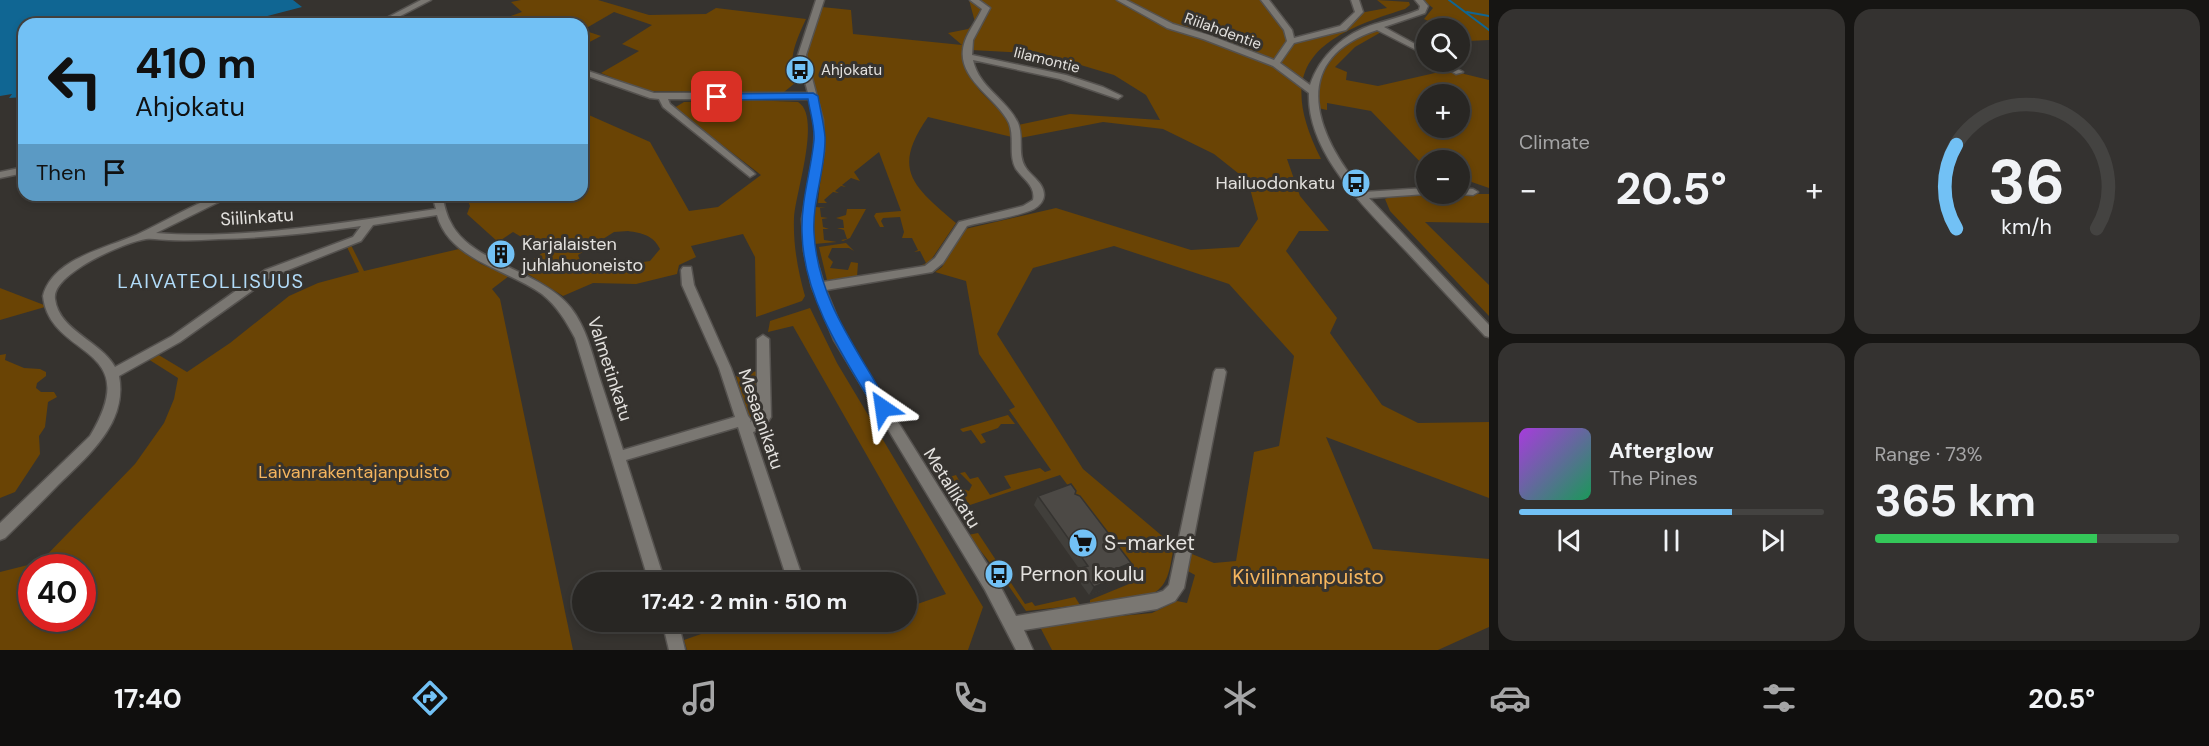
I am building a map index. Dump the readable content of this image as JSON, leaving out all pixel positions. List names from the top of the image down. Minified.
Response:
{"streets":{"street":["Riilahdentie","Iilamontie","Siilinkatu","Valmetinkatu","Mesaanikatu","Metallikatu"]},"crossings":[["Siilinkatu","Valmetinkatu"]],"districts":["LAIVATEOLLISUUS"],"parks":["Laivanrakentajanpuisto","Kivilinnanpuisto"],"places":{"bus stop":["Ahjokatu","Hailuodonkatu","Pernon koulu"],"building":["Karjalaisten juhlahuoneisto"],"supermarket":["S-market"]},"page":{"tile":["Climate",["Range · 73%","365 km"]],"map_buttons":["+","−"],"turn":["410 m","Ahjokatu"],"then":"Then","heat":["−","20.5°","+"],"song":["Afterglow","The Pines"],"limit":"40","trip":"17:42 · 2 min · 510 m","tabs":["17:40","20.5°"],"gauge":["36","km/h"]}}
